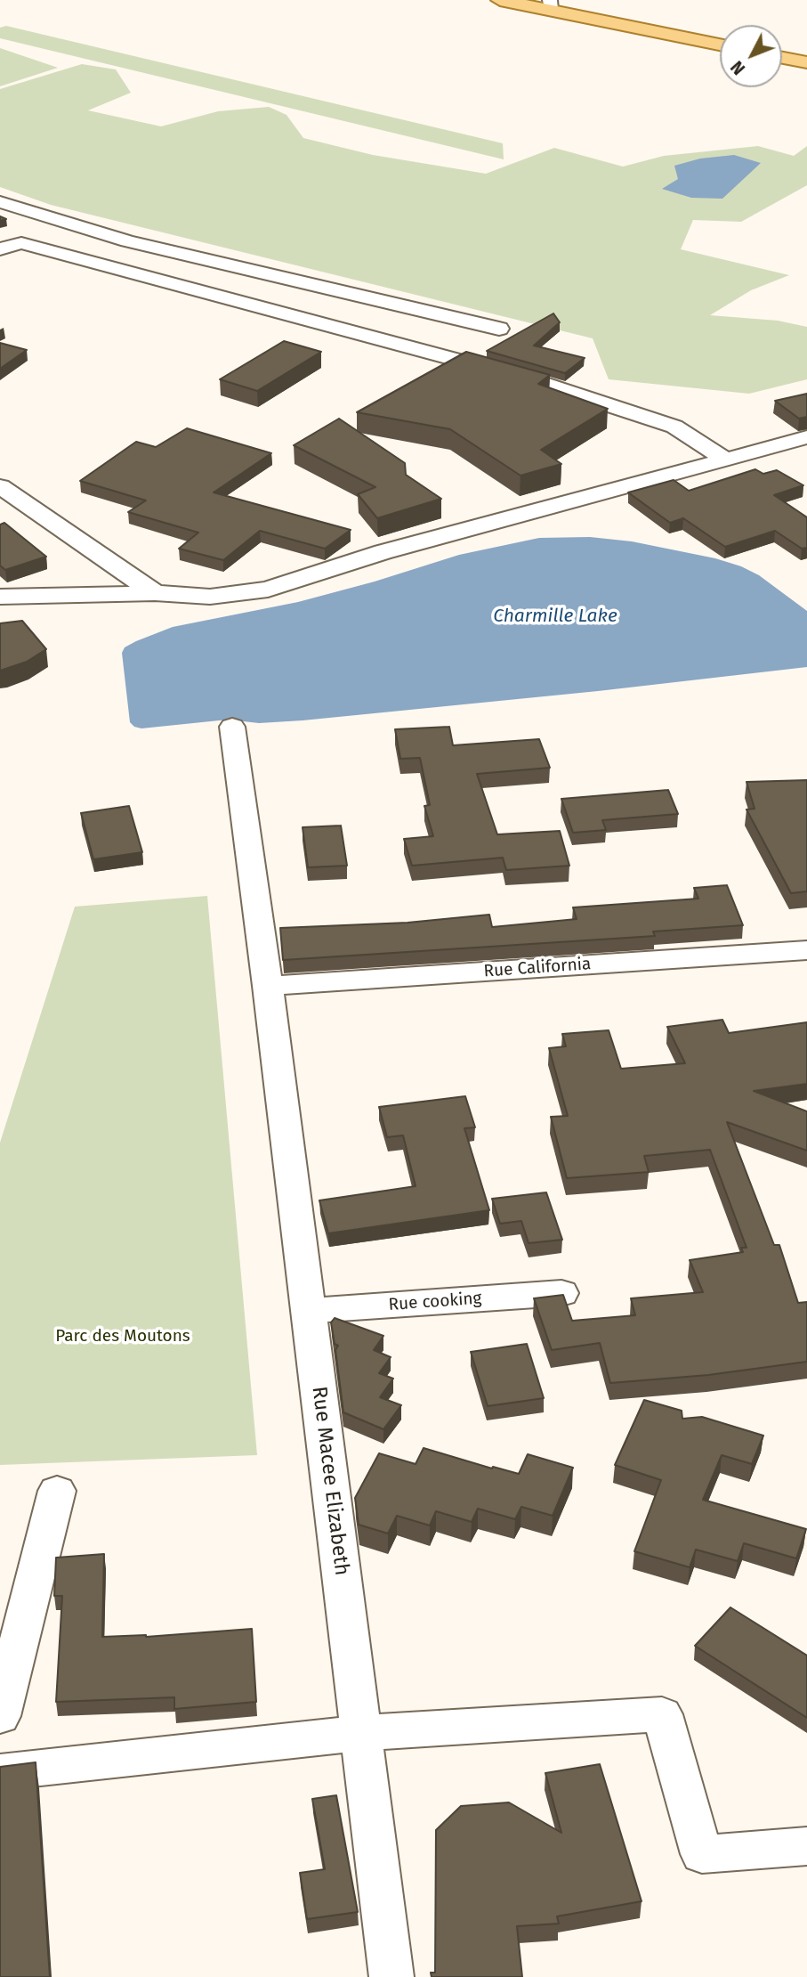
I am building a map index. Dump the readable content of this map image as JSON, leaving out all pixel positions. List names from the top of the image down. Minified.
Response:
{"streets":{"street":["Rue California","Rue cooking","Rue Macee Elizabeth"]},"crossings":[["Rue California","Rue Macee Elizabeth"],["Rue cooking","Rue Macee Elizabeth"]],"water":["Charmille Lake"],"parks":["Parc des Moutons"],"north":"bottom left"}
